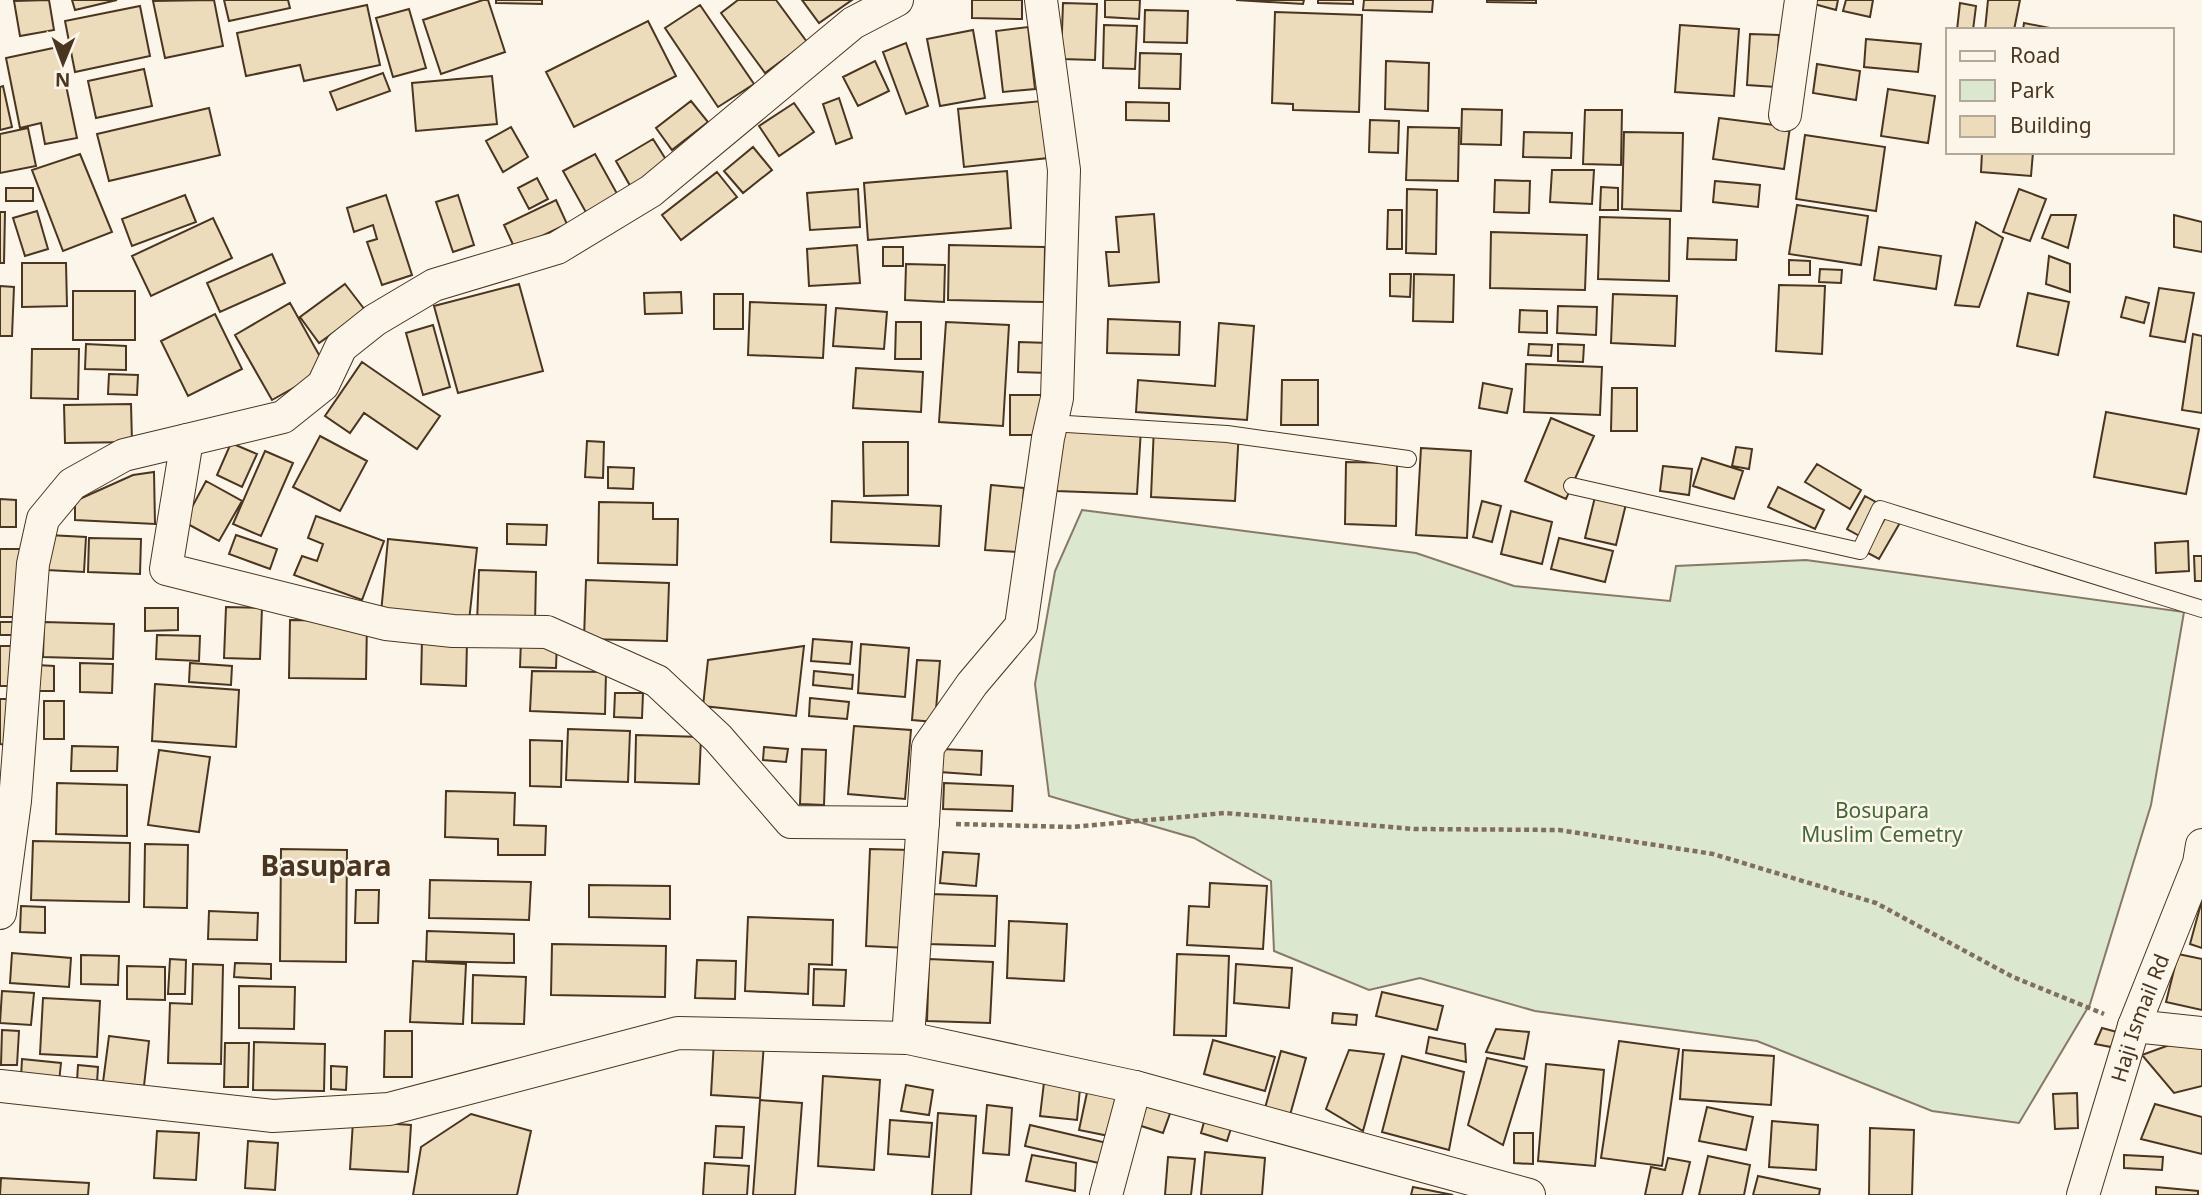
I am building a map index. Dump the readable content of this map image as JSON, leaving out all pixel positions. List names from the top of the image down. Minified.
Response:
{"streets":{"street":["Haji Ismail Rd"]},"districts":["Basupara"],"parks":["Bosupara Muslim Cemetry"],"legend":["Road","Park","Building"],"north":"bottom"}
